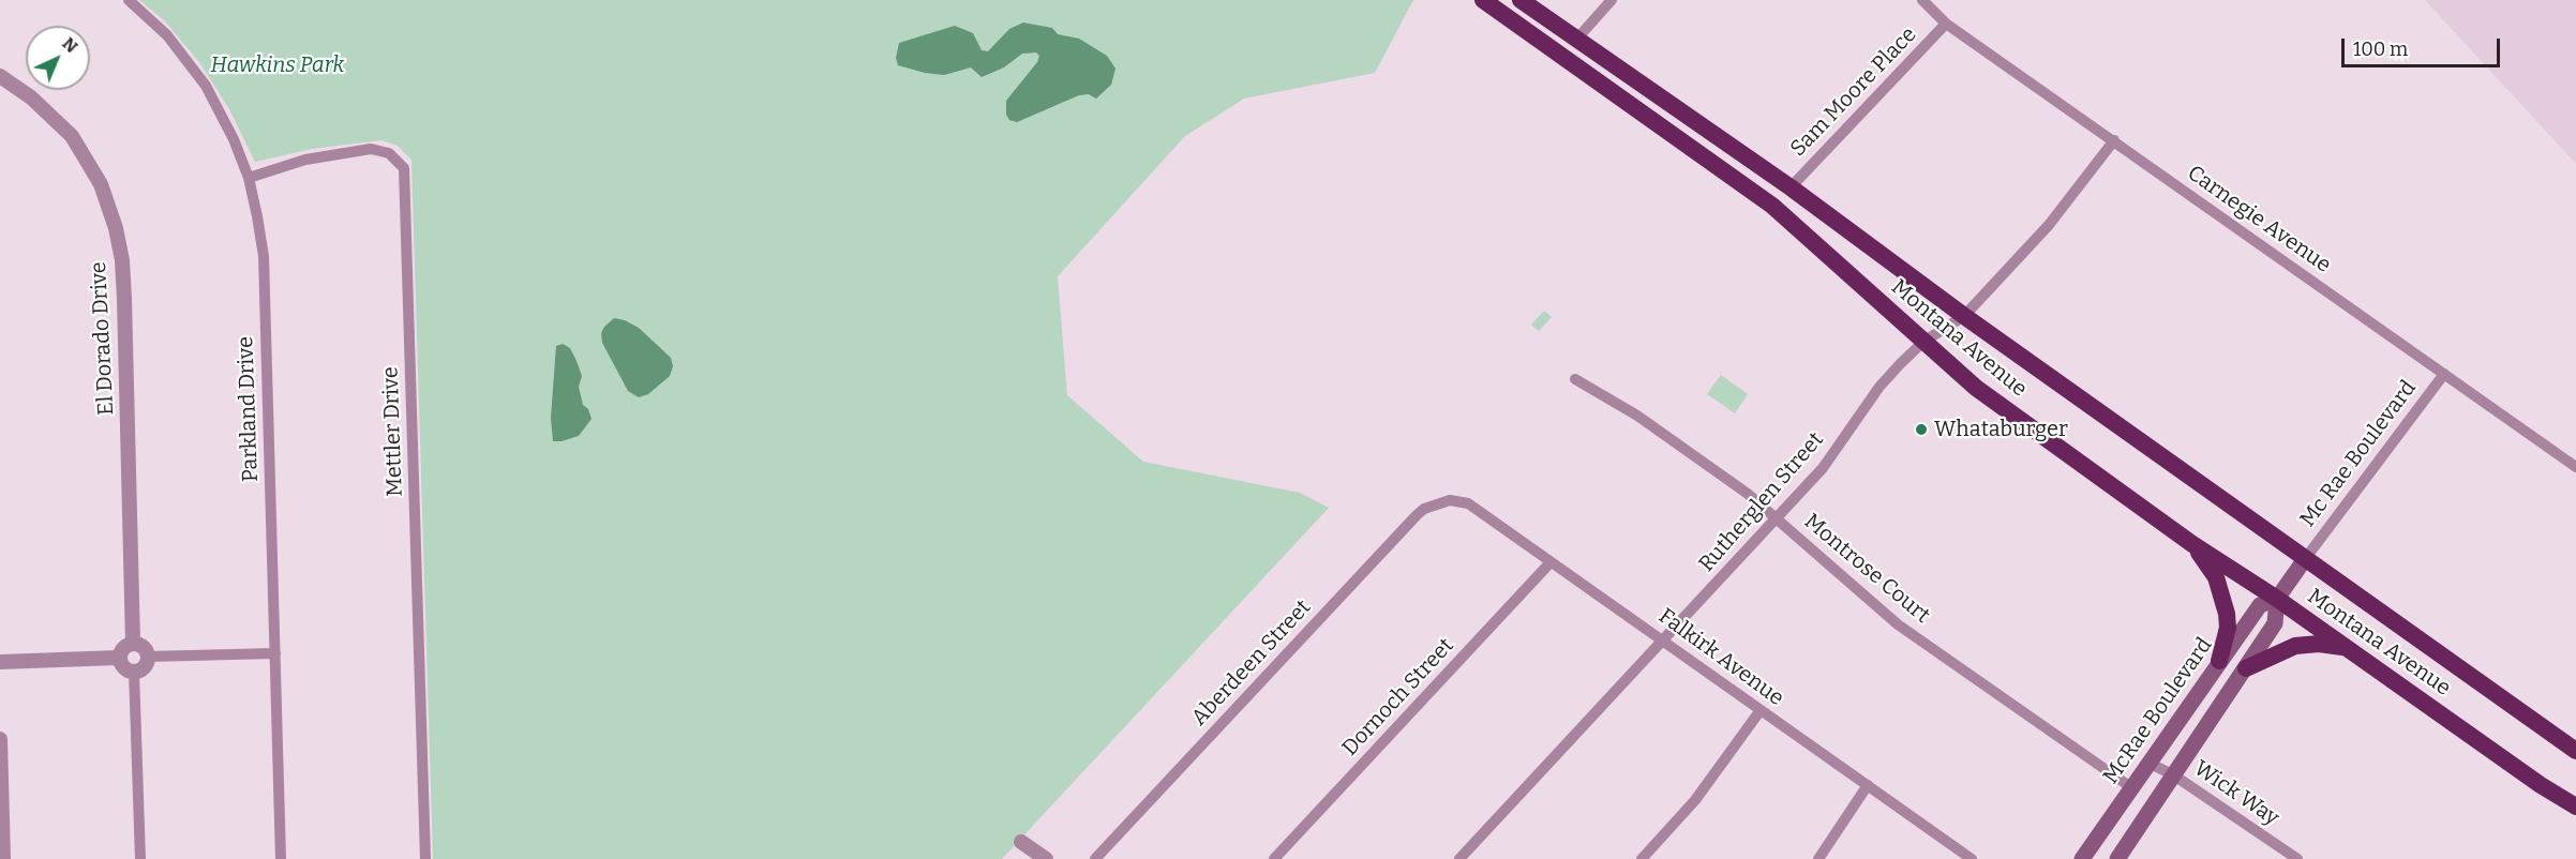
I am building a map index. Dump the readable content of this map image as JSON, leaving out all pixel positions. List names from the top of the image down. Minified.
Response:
{"streets":{"highway":["Montana Avenue"],"main road":["McRae Boulevard"],"street":["Sam Moore Place","Carnegie Avenue","El Dorado Drive","Parkland Drive","Mettler Drive","Mc Rae Boulevard","Rutherglen Street","Montrose Court","Falkirk Avenue","Aberdeen Street","Dornoch Street","Wick Way"]},"crossings":[["Sam Moore Place","Carnegie Avenue"],["Sam Moore Place","Montana Avenue"],["Carnegie Avenue","Mc Rae Boulevard"],["Carnegie Avenue","Rutherglen Street"],["Montana Avenue","Mc Rae Boulevard"],["Montana Avenue","Rutherglen Street"],["Montana Avenue","McRae Boulevard"],["Parkland Drive","Mettler Drive"],["Mc Rae Boulevard","McRae Boulevard"],["Rutherglen Street","Montrose Court"],["Rutherglen Street","Falkirk Avenue"],["Montrose Court","McRae Boulevard"],["Falkirk Avenue","Aberdeen Street"],["Falkirk Avenue","Dornoch Street"],["McRae Boulevard","Wick Way"]],"parks":["Hawkins Park"],"places":["Whataburger"],"scale_bar":"100 m","north":"top right"}
